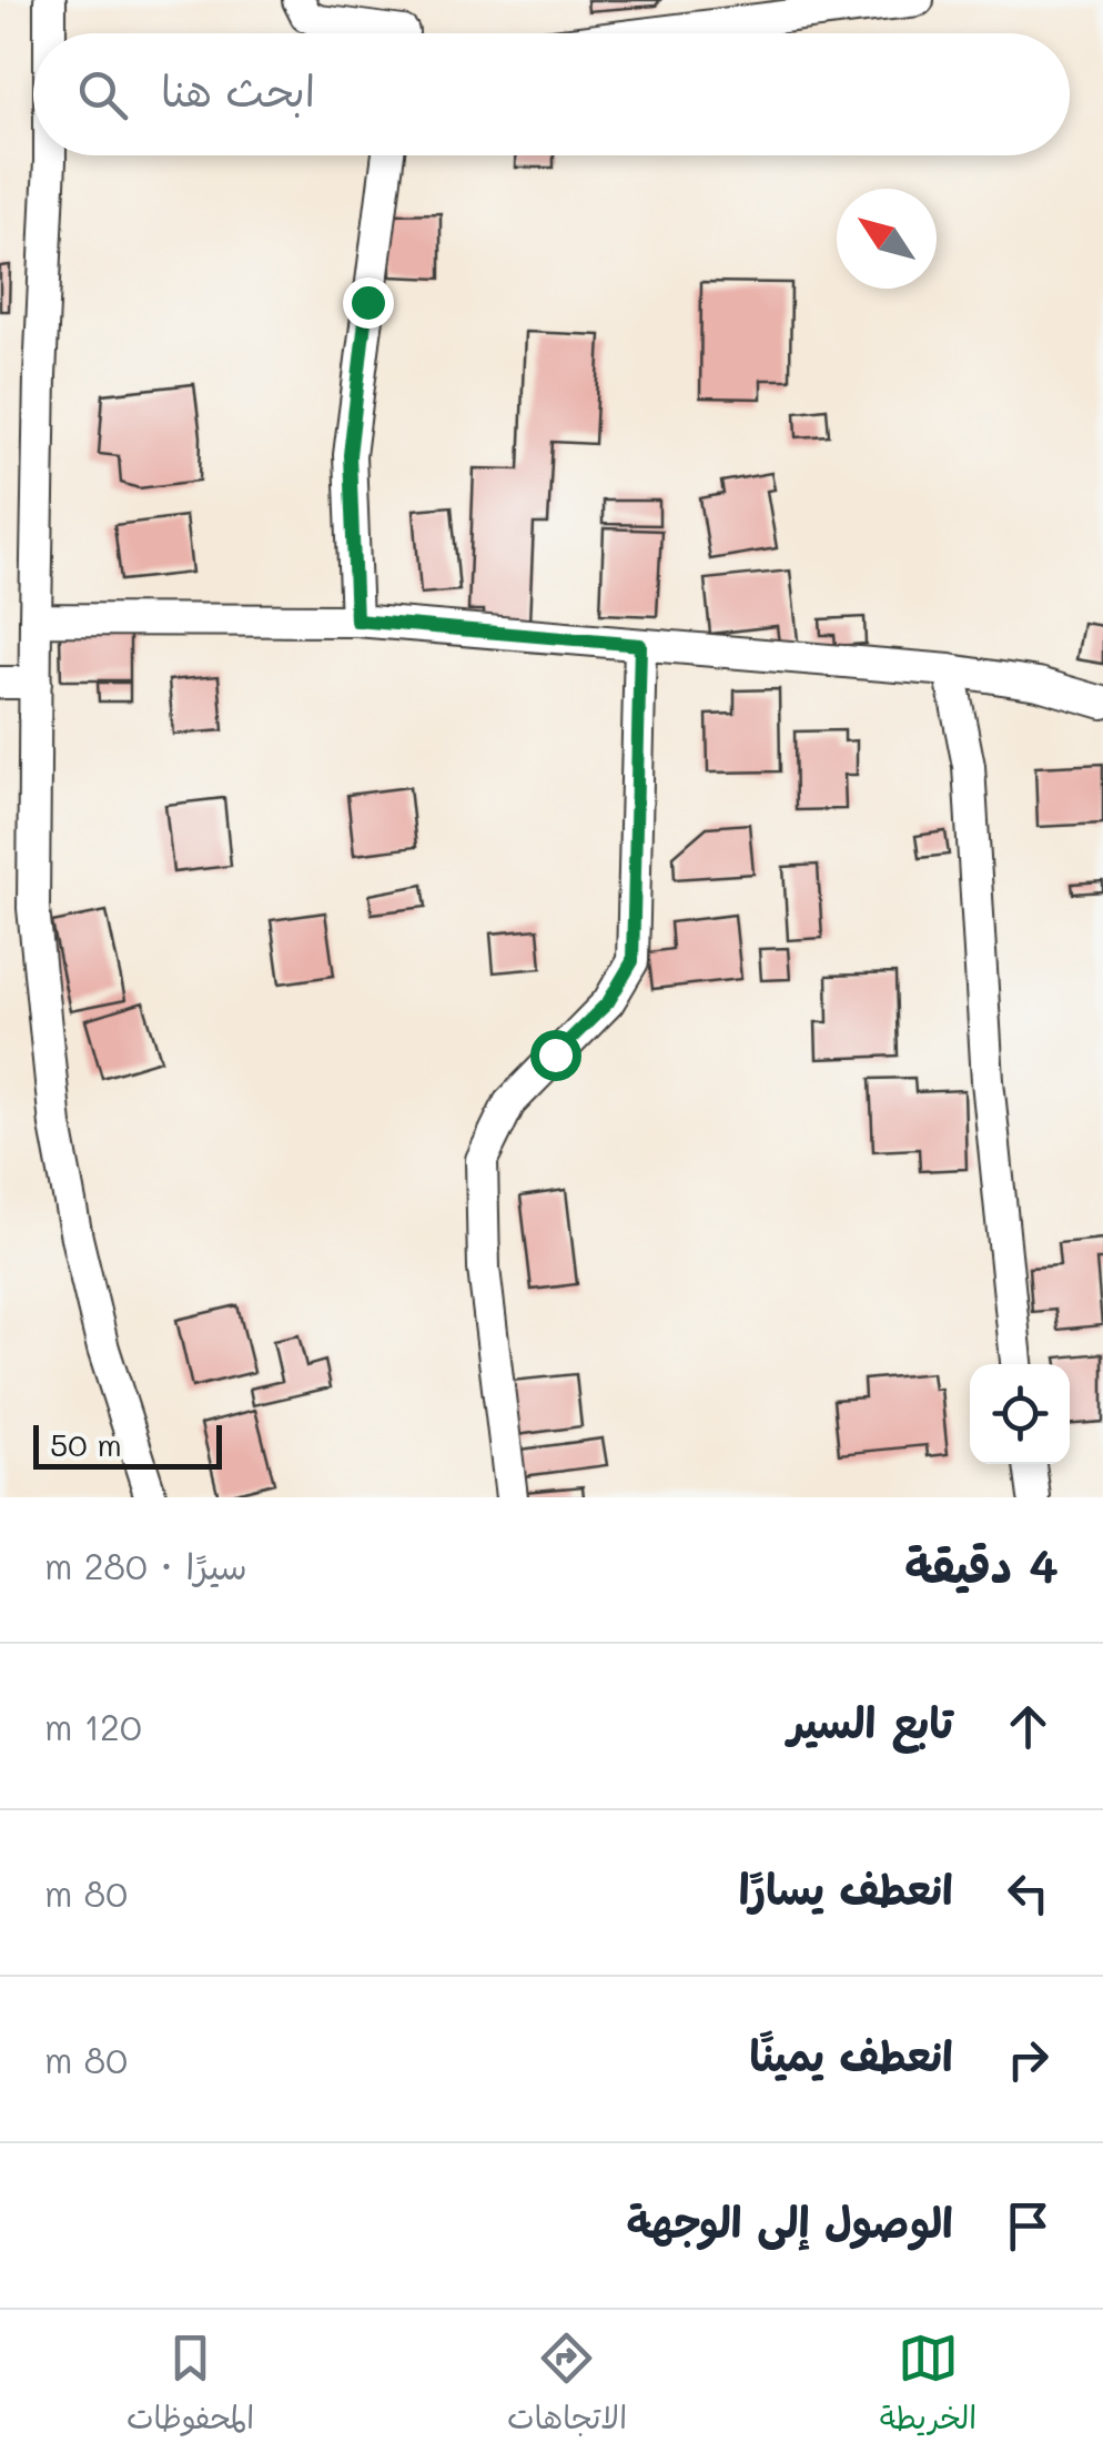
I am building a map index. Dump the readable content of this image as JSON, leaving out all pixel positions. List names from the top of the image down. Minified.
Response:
{"scale_bar":"50 m","north":"top left","page":{"search":"ابحث هنا","scale":"50 m","heading":["4 دقيقة","سيرًا · 280 m"],"list":[["تابع السير","120 m"],["انعطف يسارًا","80 m"],["انعطف يمينًا","80 m"],"الوصول إلى الوجهة"],"nav":["الخريطة","الاتجاهات","المحفوظات"]}}
